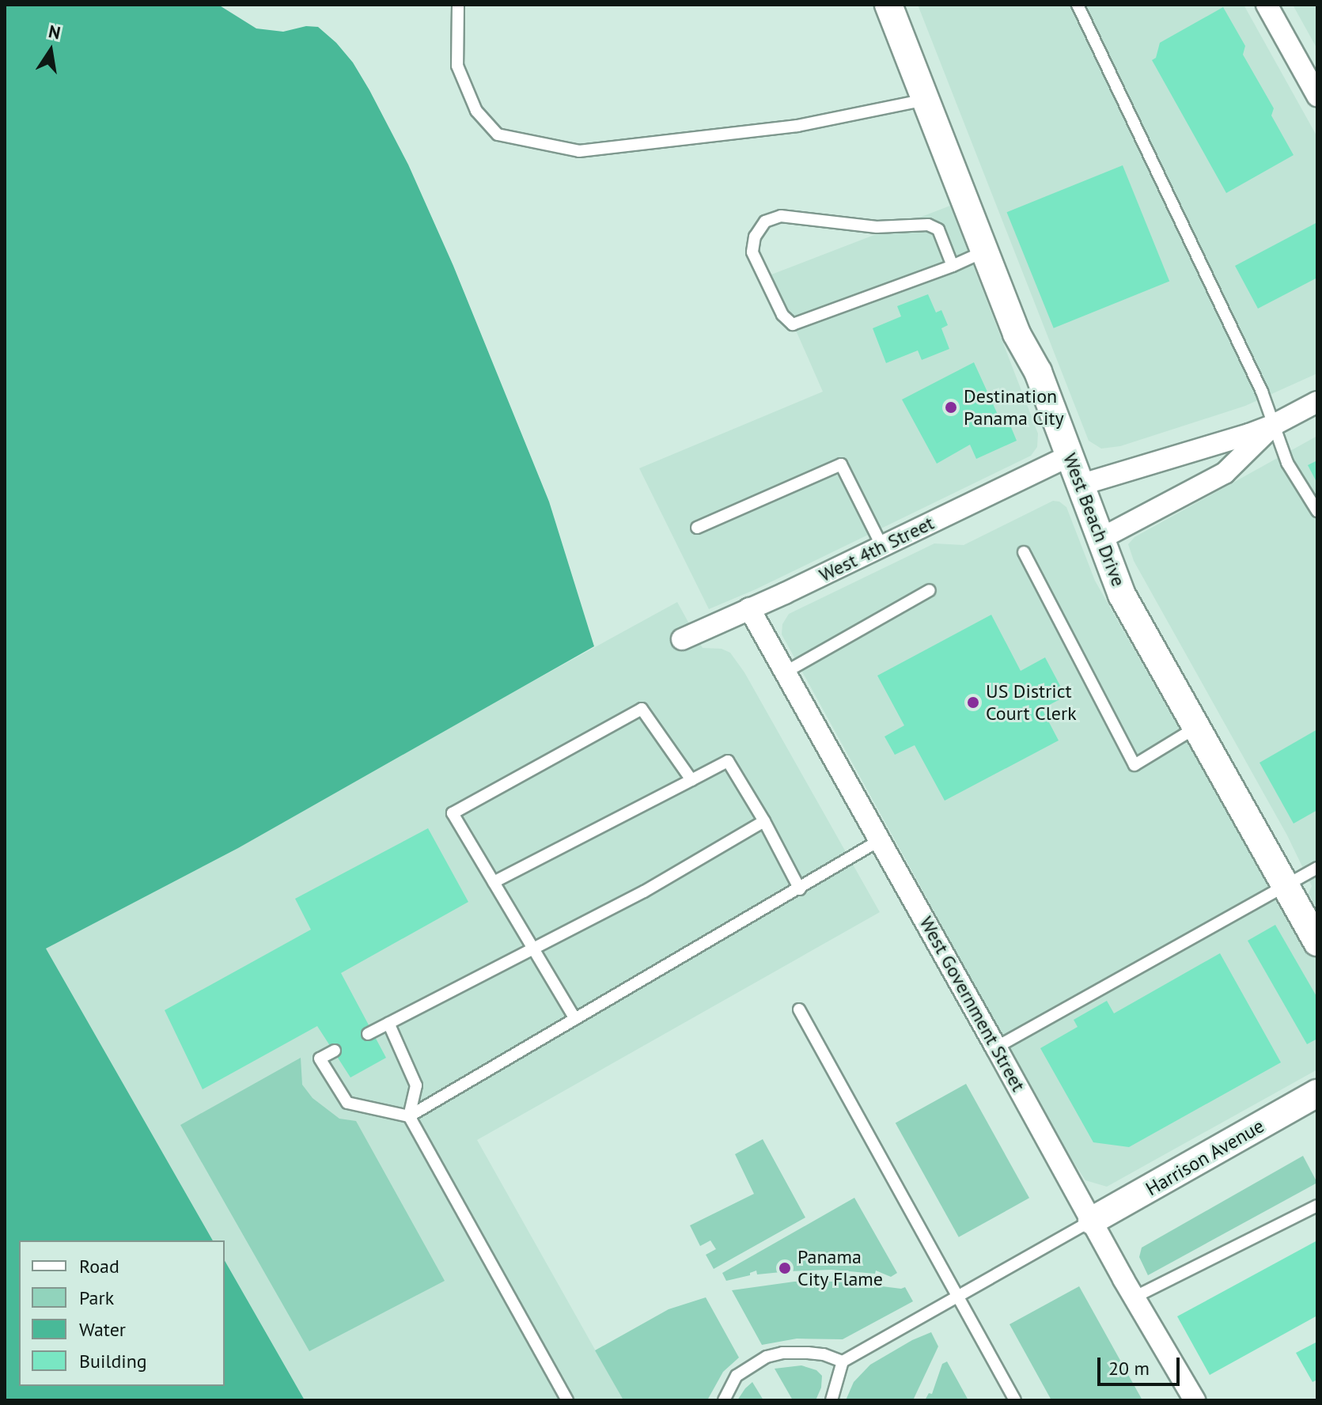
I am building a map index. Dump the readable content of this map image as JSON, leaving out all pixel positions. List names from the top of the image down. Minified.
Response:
{"streets":{"street":["West Beach Drive","West 4th Street","West Government Street","Harrison Avenue"]},"crossings":[["West Beach Drive","West 4th Street"],["West 4th Street","West Government Street"],["West Government Street","Harrison Avenue"]],"places":["Destination Panama City","US District Court Clerk","Panama City Flame"],"legend":["Road","Park","Water","Building"],"scale_bar":"20 m","north":"top"}
